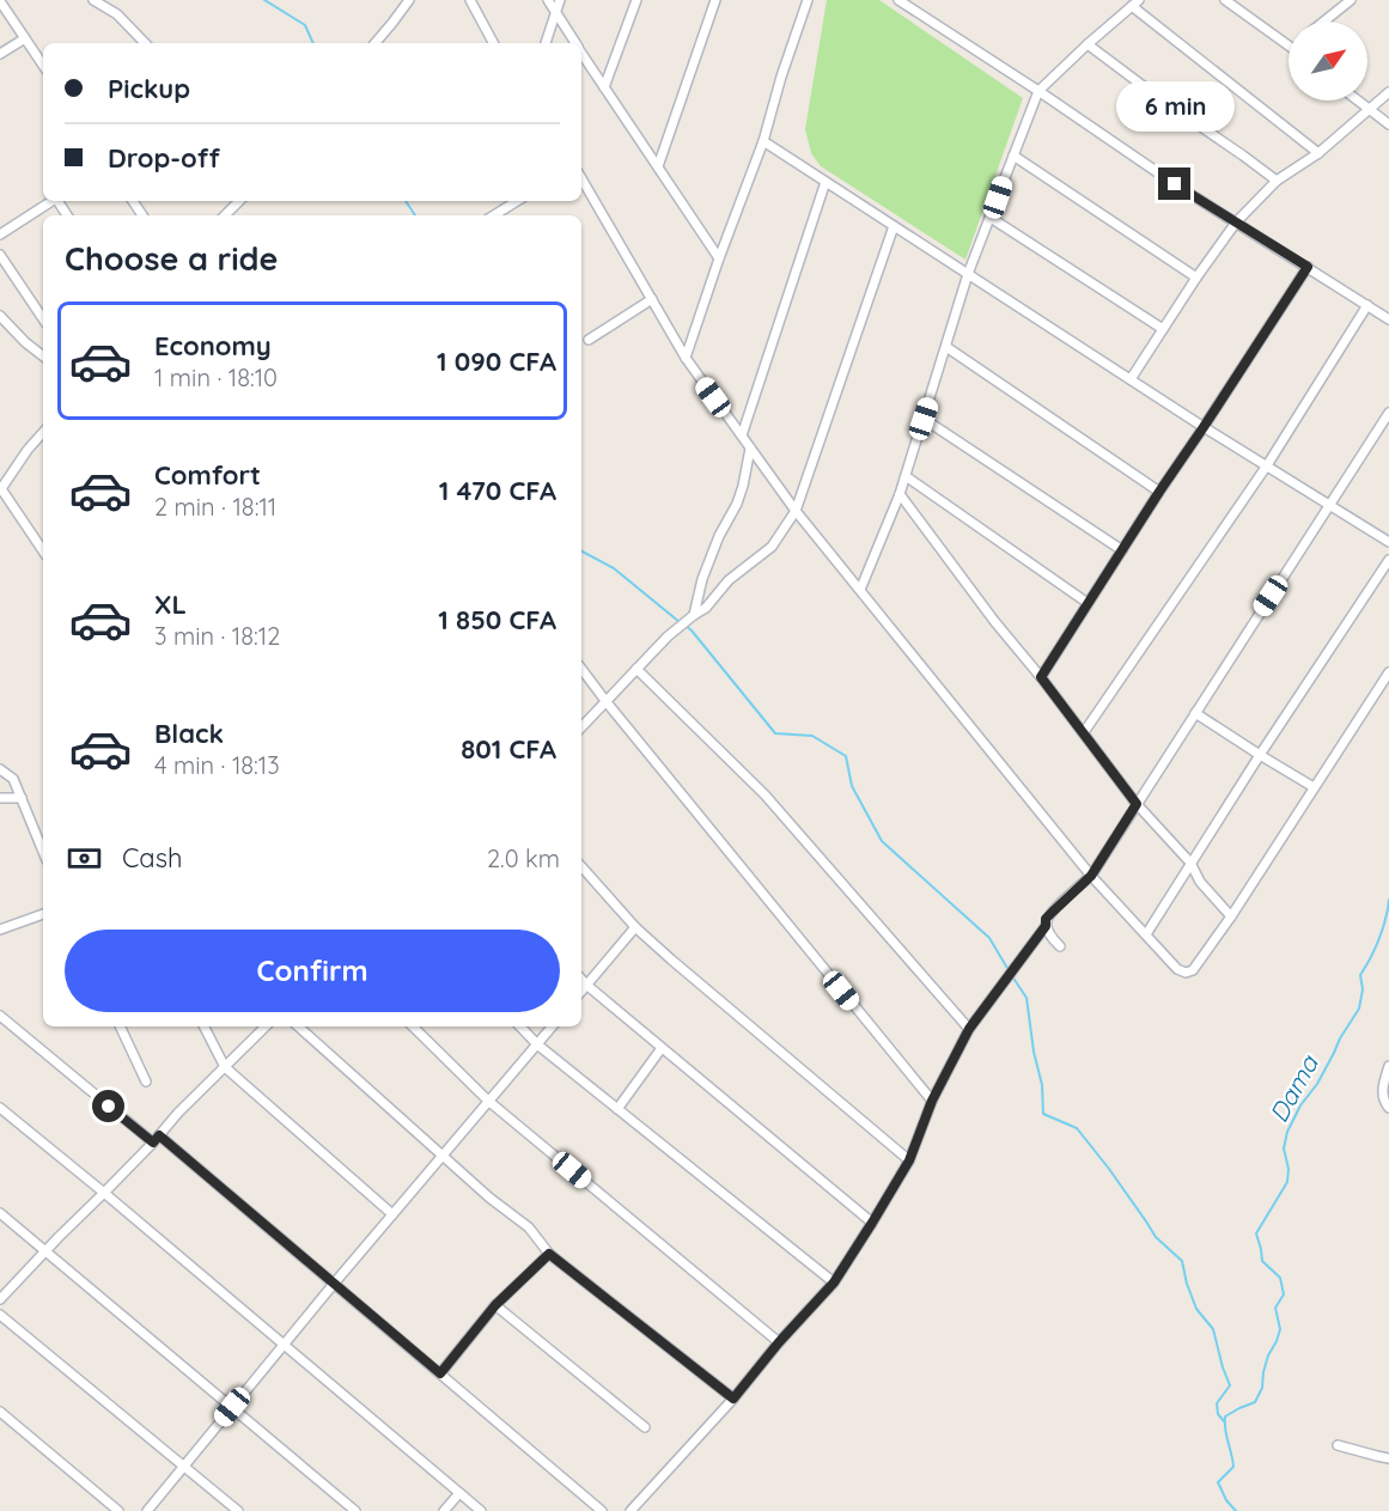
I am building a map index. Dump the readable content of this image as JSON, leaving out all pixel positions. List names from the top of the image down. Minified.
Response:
{"water":["Dama"],"north":"top right","page":{"banner":["Pickup","Drop-off"],"bubble":"6 min","heading":"Choose a ride","list":[{"name":"Economy","note":"1 min · 18:10","value":"1 090 CFA"},{"name":"Comfort","note":"2 min · 18:11","value":"1 470 CFA"},{"name":"XL","note":"3 min · 18:12","value":"1 850 CFA"},{"name":"Black","note":"4 min · 18:13","value":"801 CFA"}],"pay":["Cash","2.0 km"],"buttons":"Confirm"}}
